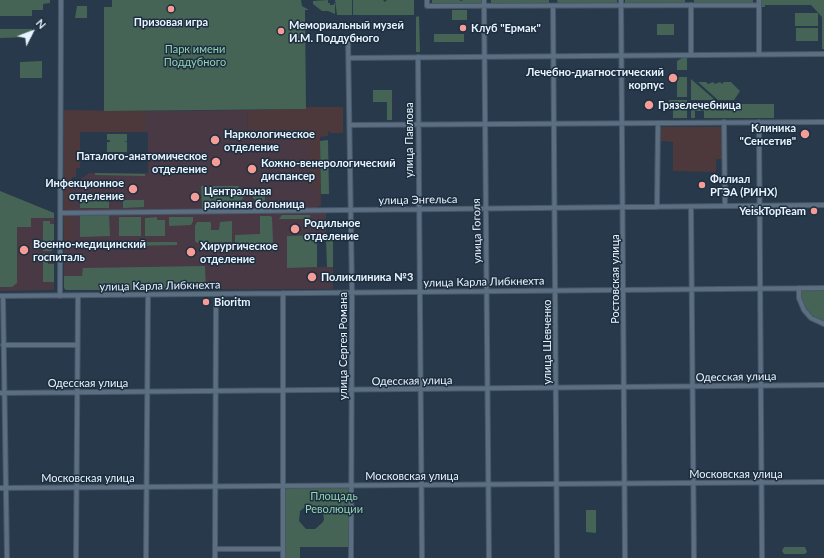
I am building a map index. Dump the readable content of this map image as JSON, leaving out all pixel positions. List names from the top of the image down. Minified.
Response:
{"streets":{"street":["улица Павлова","улица Энгельса","улица Гоголя","Ростовская улица","улица Карла Либкнехта","улица Шевченко","улица Сергея Романа","Одесская улица","Московская улица"]},"crossings":[["улица Павлова","улица Энгельса"],["улица Павлова","улица Карла Либкнехта"],["улица Павлова","Одесская улица"],["улица Павлова","Московская улица"],["улица Энгельса","улица Гоголя"],["улица Энгельса","Ростовская улица"],["улица Энгельса","улица Шевченко"],["улица Энгельса","улица Сергея Романа"],["улица Гоголя","улица Карла Либкнехта"],["улица Гоголя","Одесская улица"],["улица Гоголя","Московская улица"],["Ростовская улица","улица Карла Либкнехта"],["Ростовская улица","Одесская улица"],["Ростовская улица","Московская улица"],["улица Карла Либкнехта","улица Шевченко"],["улица Карла Либкнехта","улица Сергея Романа"],["улица Шевченко","Одесская улица"],["улица Шевченко","Московская улица"],["улица Сергея Романа","Одесская улица"],["улица Сергея Романа","Московская улица"]],"parks":["Парк имени Поддубного","Площадь Революции"],"places":["Призовая игра","Клуб \"Ермак\"","Мемориальный музей И.М. Поддубного","Лечебно-диагностический корпус","Грязелечебница","Клиника \"Сенсетив\"","Наркологическое отделение","Паталого-анатомическое отделение","Кожно-венерологический диспансер","Филиал РГЭА (РИНХ)","Инфекционное отделение","Центральная районная больница","YeiskTopTeam","Родильное отделение","Военно-медицинский госпиталь","Хирургическое отделение","Поликлиника №3","Bioritm"],"north":"top right"}
